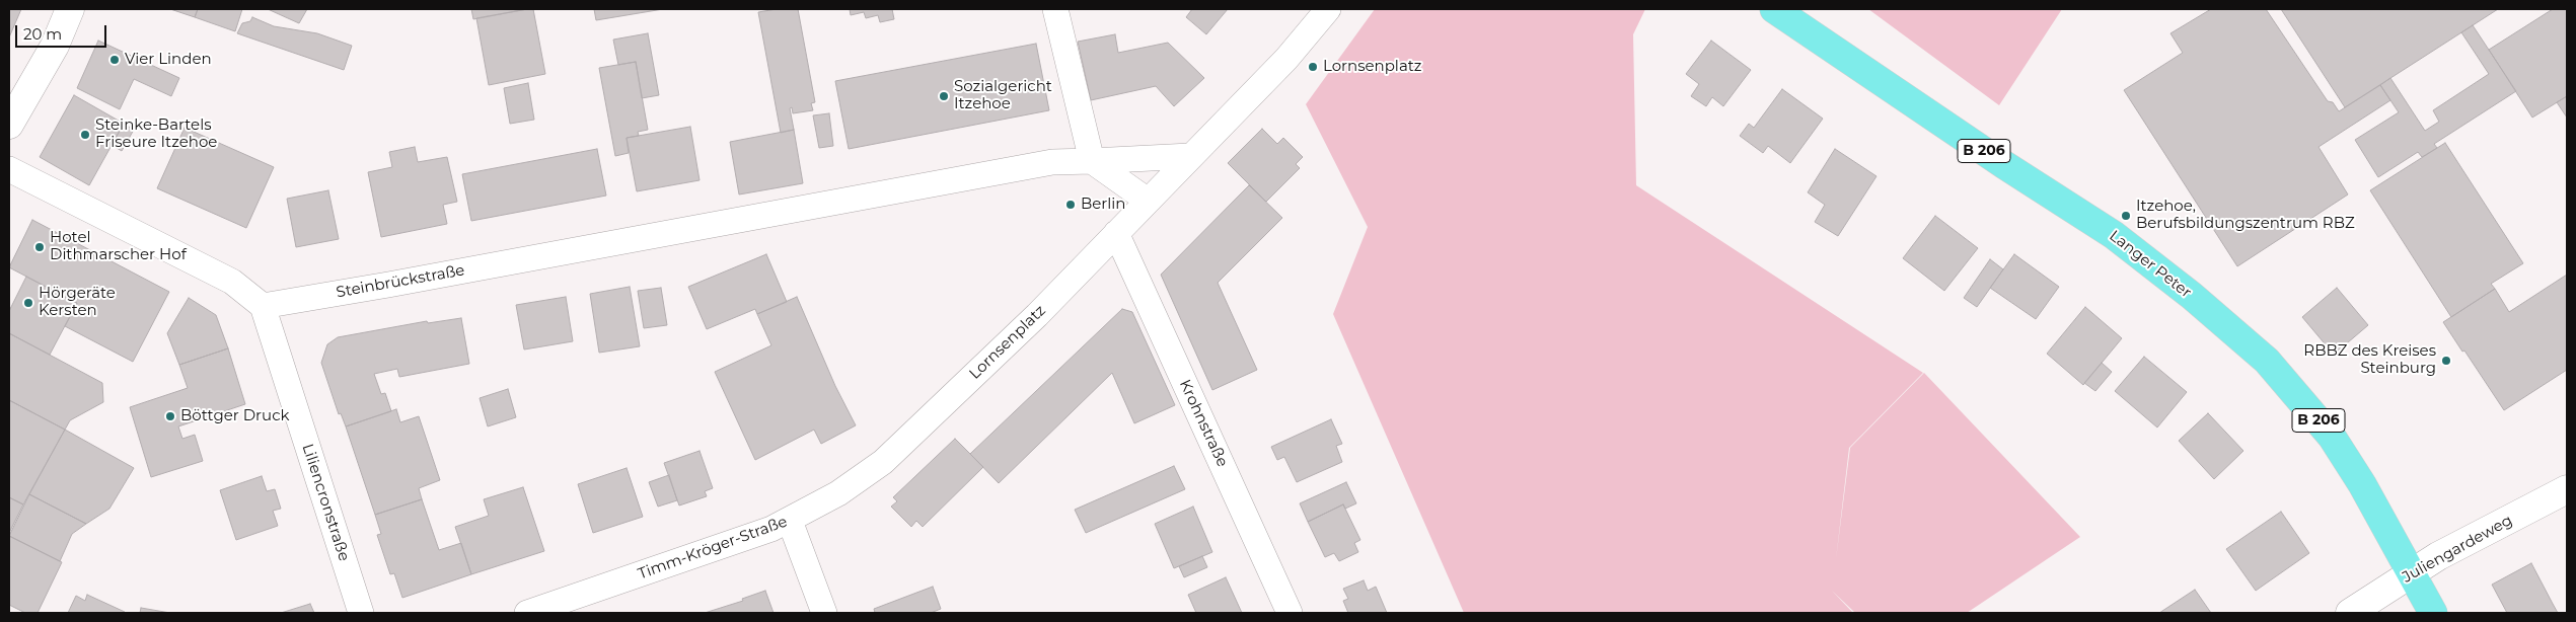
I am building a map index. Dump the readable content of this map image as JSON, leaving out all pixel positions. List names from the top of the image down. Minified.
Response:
{"streets":{"main road":["B 206","Langer Peter"],"street":["Steinbrückstraße","Lornsenplatz","Krohnstraße","Liliencronstraße","Timm-Kröger-Straße","Juliengardeweg"]},"crossings":[["Langer Peter","Juliengardeweg"],["Steinbrückstraße","Liliencronstraße"],["Lornsenplatz","Krohnstraße"],["Lornsenplatz","Timm-Kröger-Straße"]],"places":["Vier Linden","Lornsenplatz","Sozialgericht Itzehoe","Steinke-Bartels Friseure Itzehoe","Berlin","Itzehoe, Berufsbildungszentrum RBZ","Hotel Dithmarscher Hof","Hörgeräte Kersten","RBBZ des Kreises Steinburg","Böttger Druck"],"scale_bar":"20 m"}
